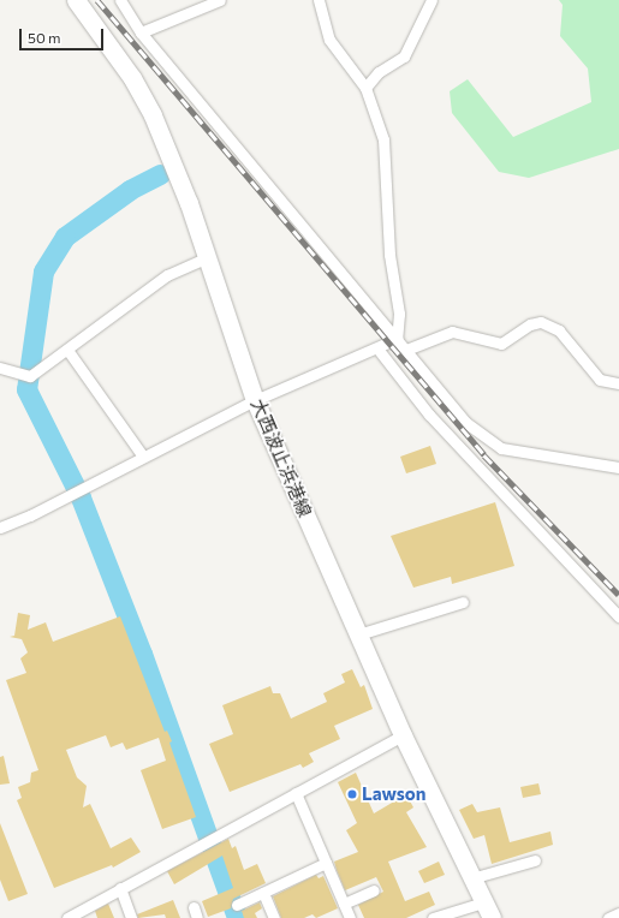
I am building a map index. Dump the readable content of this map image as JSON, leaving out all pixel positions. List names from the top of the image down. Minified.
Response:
{"streets":{"main road":["大西波止浜港線"]},"places":["Lawson"],"scale_bar":"50 m"}
